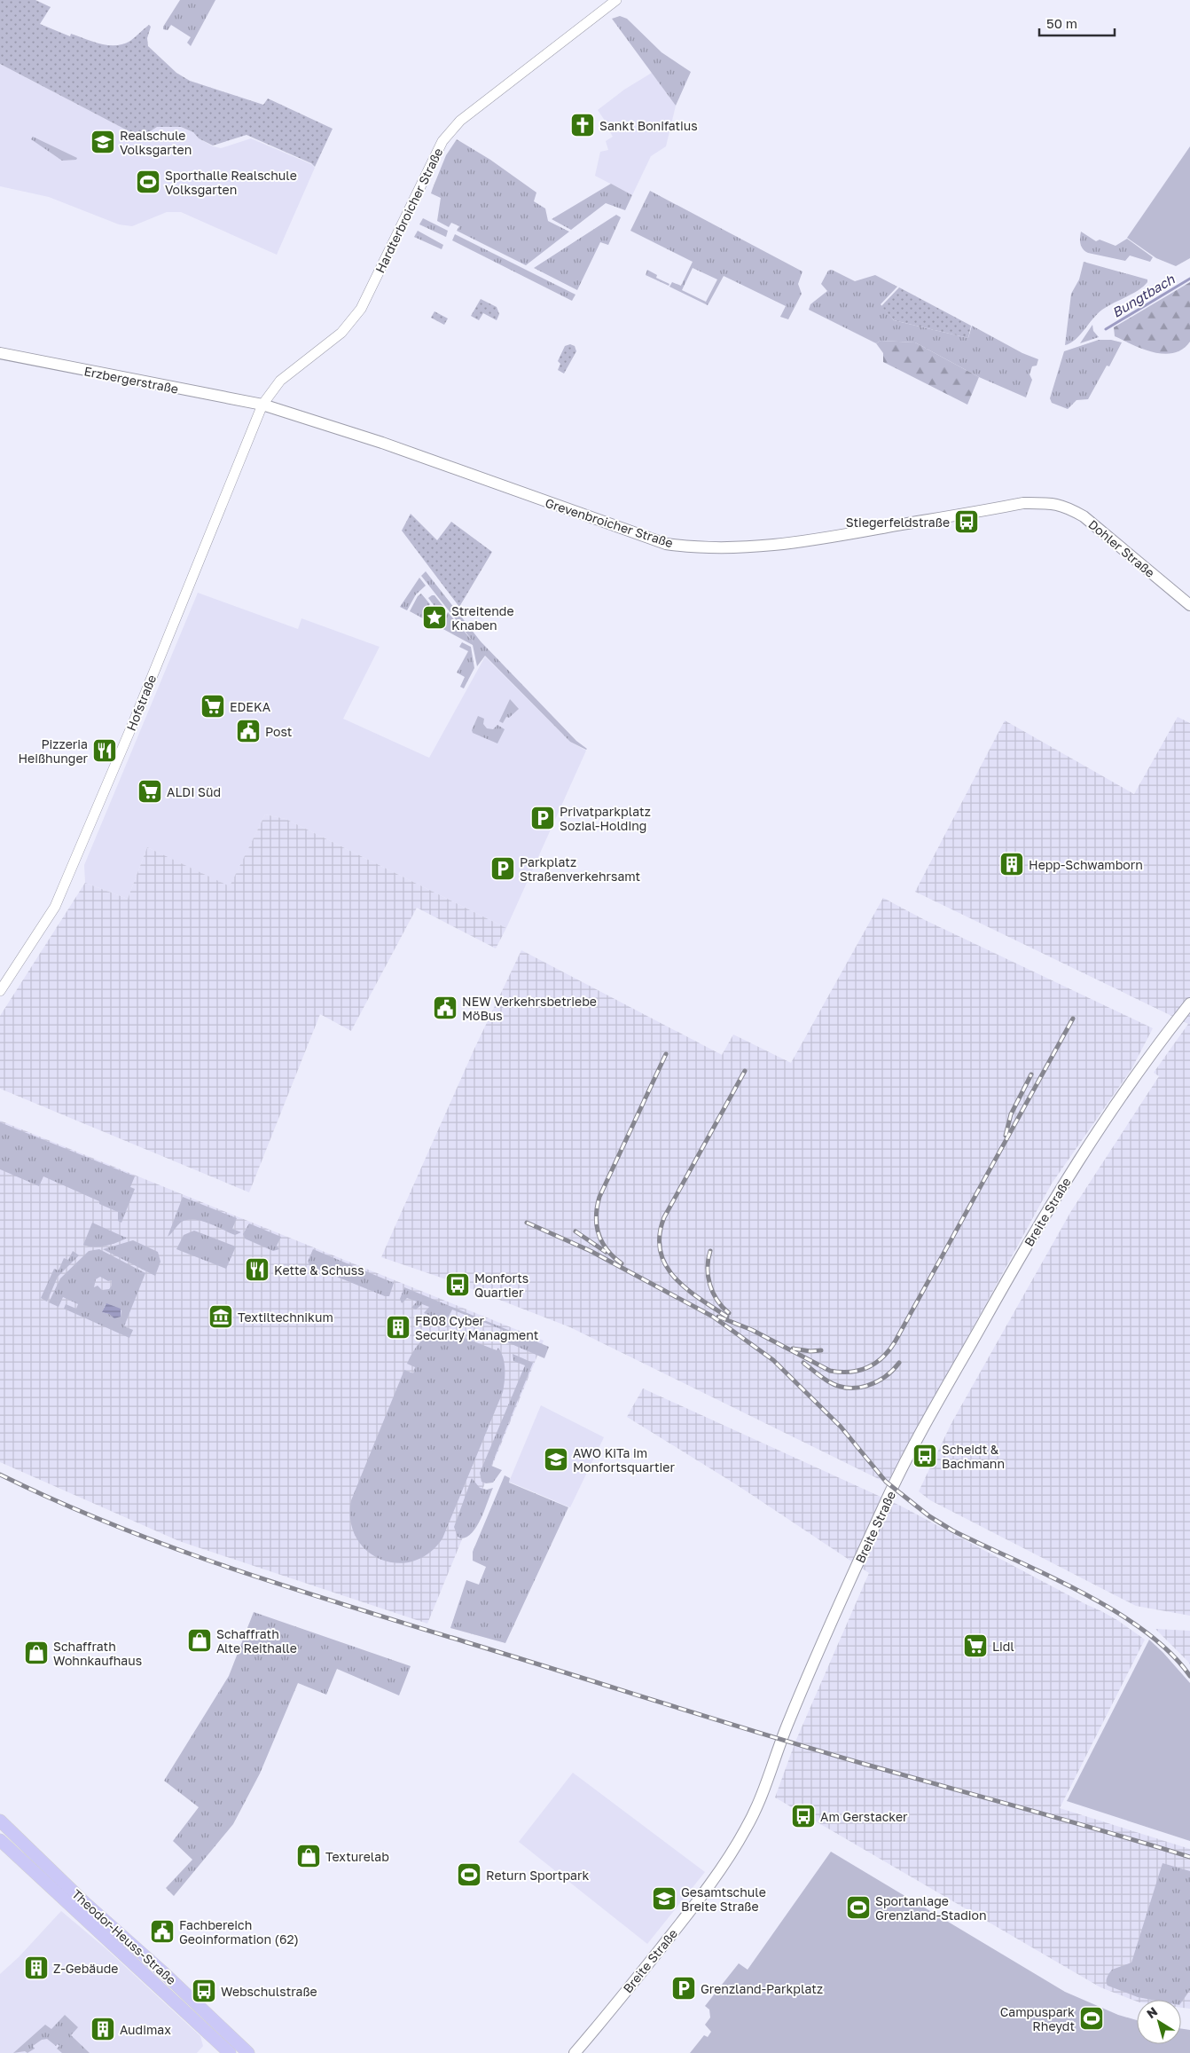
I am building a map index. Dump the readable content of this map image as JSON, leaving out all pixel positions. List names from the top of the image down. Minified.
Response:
{"streets":{"main road":["Erzbergerstraße","Grevenbroicher Straße","Dohler Straße","Breite Straße","Theodor-Heuss-Straße"],"street":["Hardterbroicher Straße","Hofstraße"]},"crossings":[["Hardterbroicher Straße","Erzbergerstraße"],["Hardterbroicher Straße","Grevenbroicher Straße"],["Hardterbroicher Straße","Hofstraße"],["Erzbergerstraße","Grevenbroicher Straße"],["Erzbergerstraße","Hofstraße"],["Grevenbroicher Straße","Dohler Straße"],["Grevenbroicher Straße","Hofstraße"]],"water":["Bungtbach"],"places":{"church":["Sankt Bonifatius"],"school or university":["Realschule Volksgarten","AWO KiTa im Monfortsquartier","Gesamtschule Breite Straße"],"sports":["Sporthalle Realschule Volksgarten","Return Sportpark","Sportanlage Grenzland-Stadion","Campuspark Rheydt"],"bus stop":["Stiegerfeldstraße","Monforts Quartier","Scheidt & Bachmann","Am Gerstacker","Webschulstraße"],"place":["Streitende Knaben"],"supermarket":["EDEKA","ALDI Süd","Lidl"],"public building":["Post","NEW Verkehrsbetriebe MöBus","Fachbereich Geoinformation (62)"],"restaurant":["Pizzeria Heißhunger","Kette & Schuss"],"parking":["Privatparkplatz Sozial-Holding","Parkplatz Straßenverkehrsamt","Grenzland-Parkplatz"],"building":["Hepp-Schwamborn","FB08 Cyber Security Managment","Z-Gebäude","Audimax"],"museum":["Textiltechnikum"],"shop":["Schaffrath Alte Reithalle","Schaffrath Wohnkaufhaus","Texturelab"]},"scale_bar":"50 m","north":"top left"}
